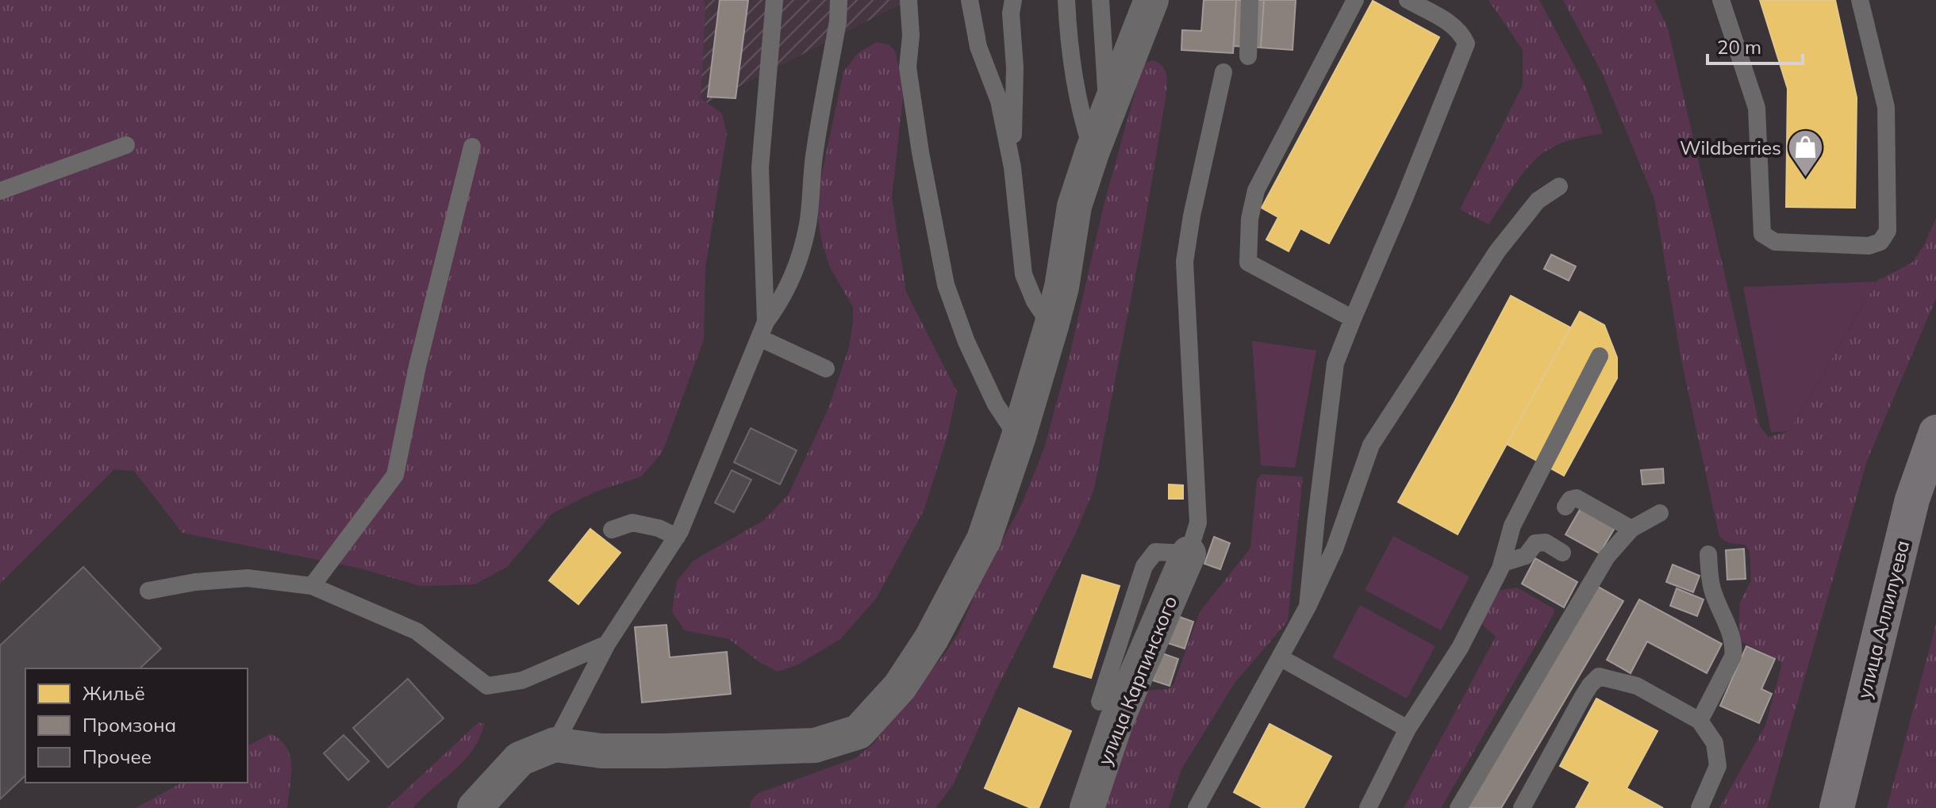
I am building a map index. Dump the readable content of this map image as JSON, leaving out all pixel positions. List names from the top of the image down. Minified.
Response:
{"streets":{"main road":["улица Аллилуева"],"street":["улица Карпинского"]},"places":{"shop":["Wildberries"]},"legend":["Жильё","Промзона","Прочее"],"scale_bar":"20 m"}
